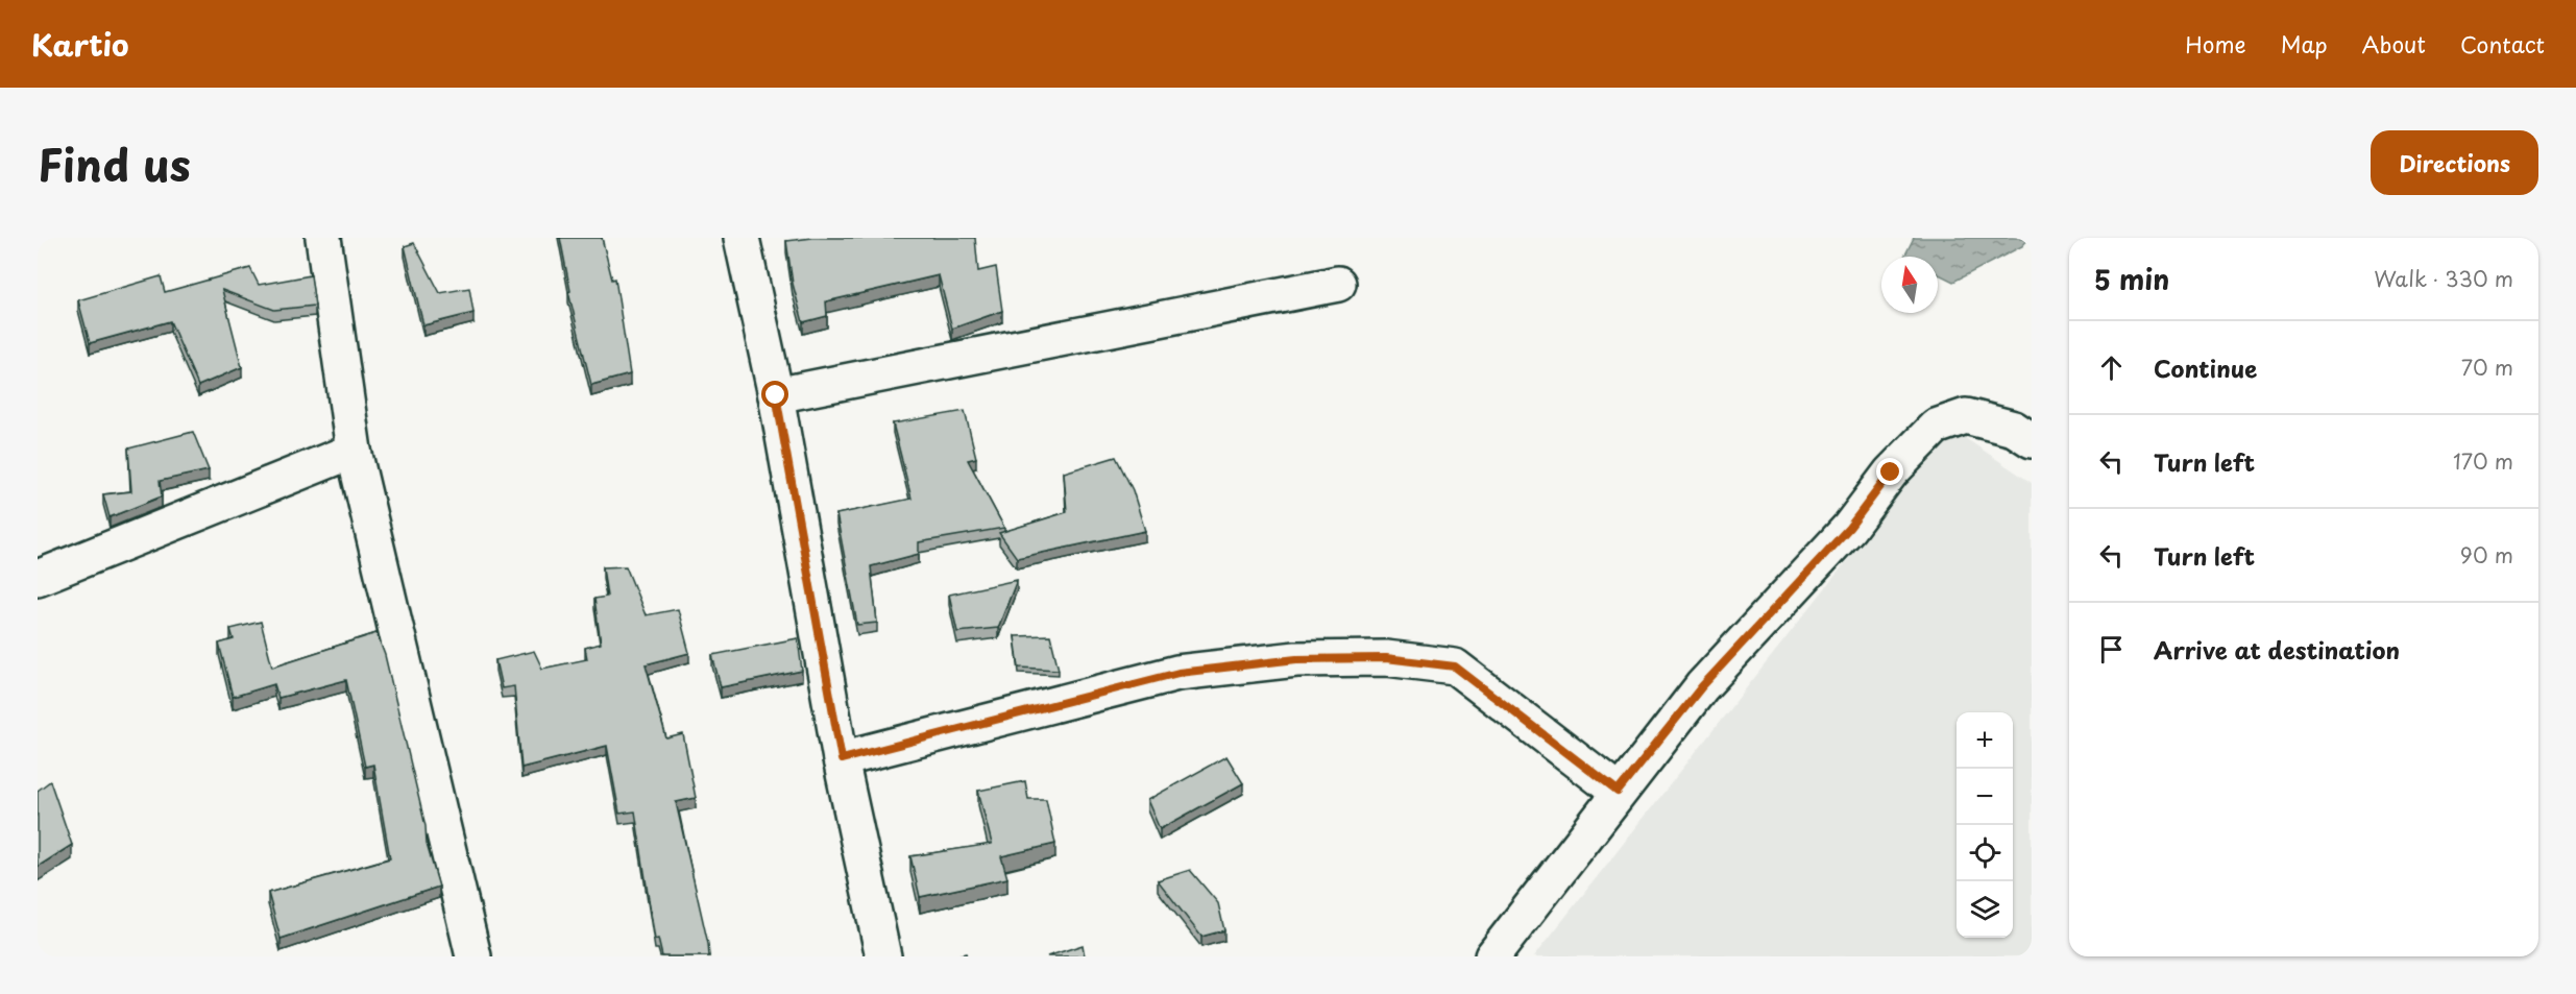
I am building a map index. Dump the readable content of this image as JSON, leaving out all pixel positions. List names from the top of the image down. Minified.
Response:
{"north":"top","page":{"header":"Kartio","nav":["Home","Map","About","Contact"],"title":"Find us","buttons":"Directions","heading":["5 min","Walk · 330 m"],"list":[["Continue","70 m"],["Turn left","170 m"],["Turn left","90 m"],"Arrive at destination"],"map_buttons":["+","−"]}}
